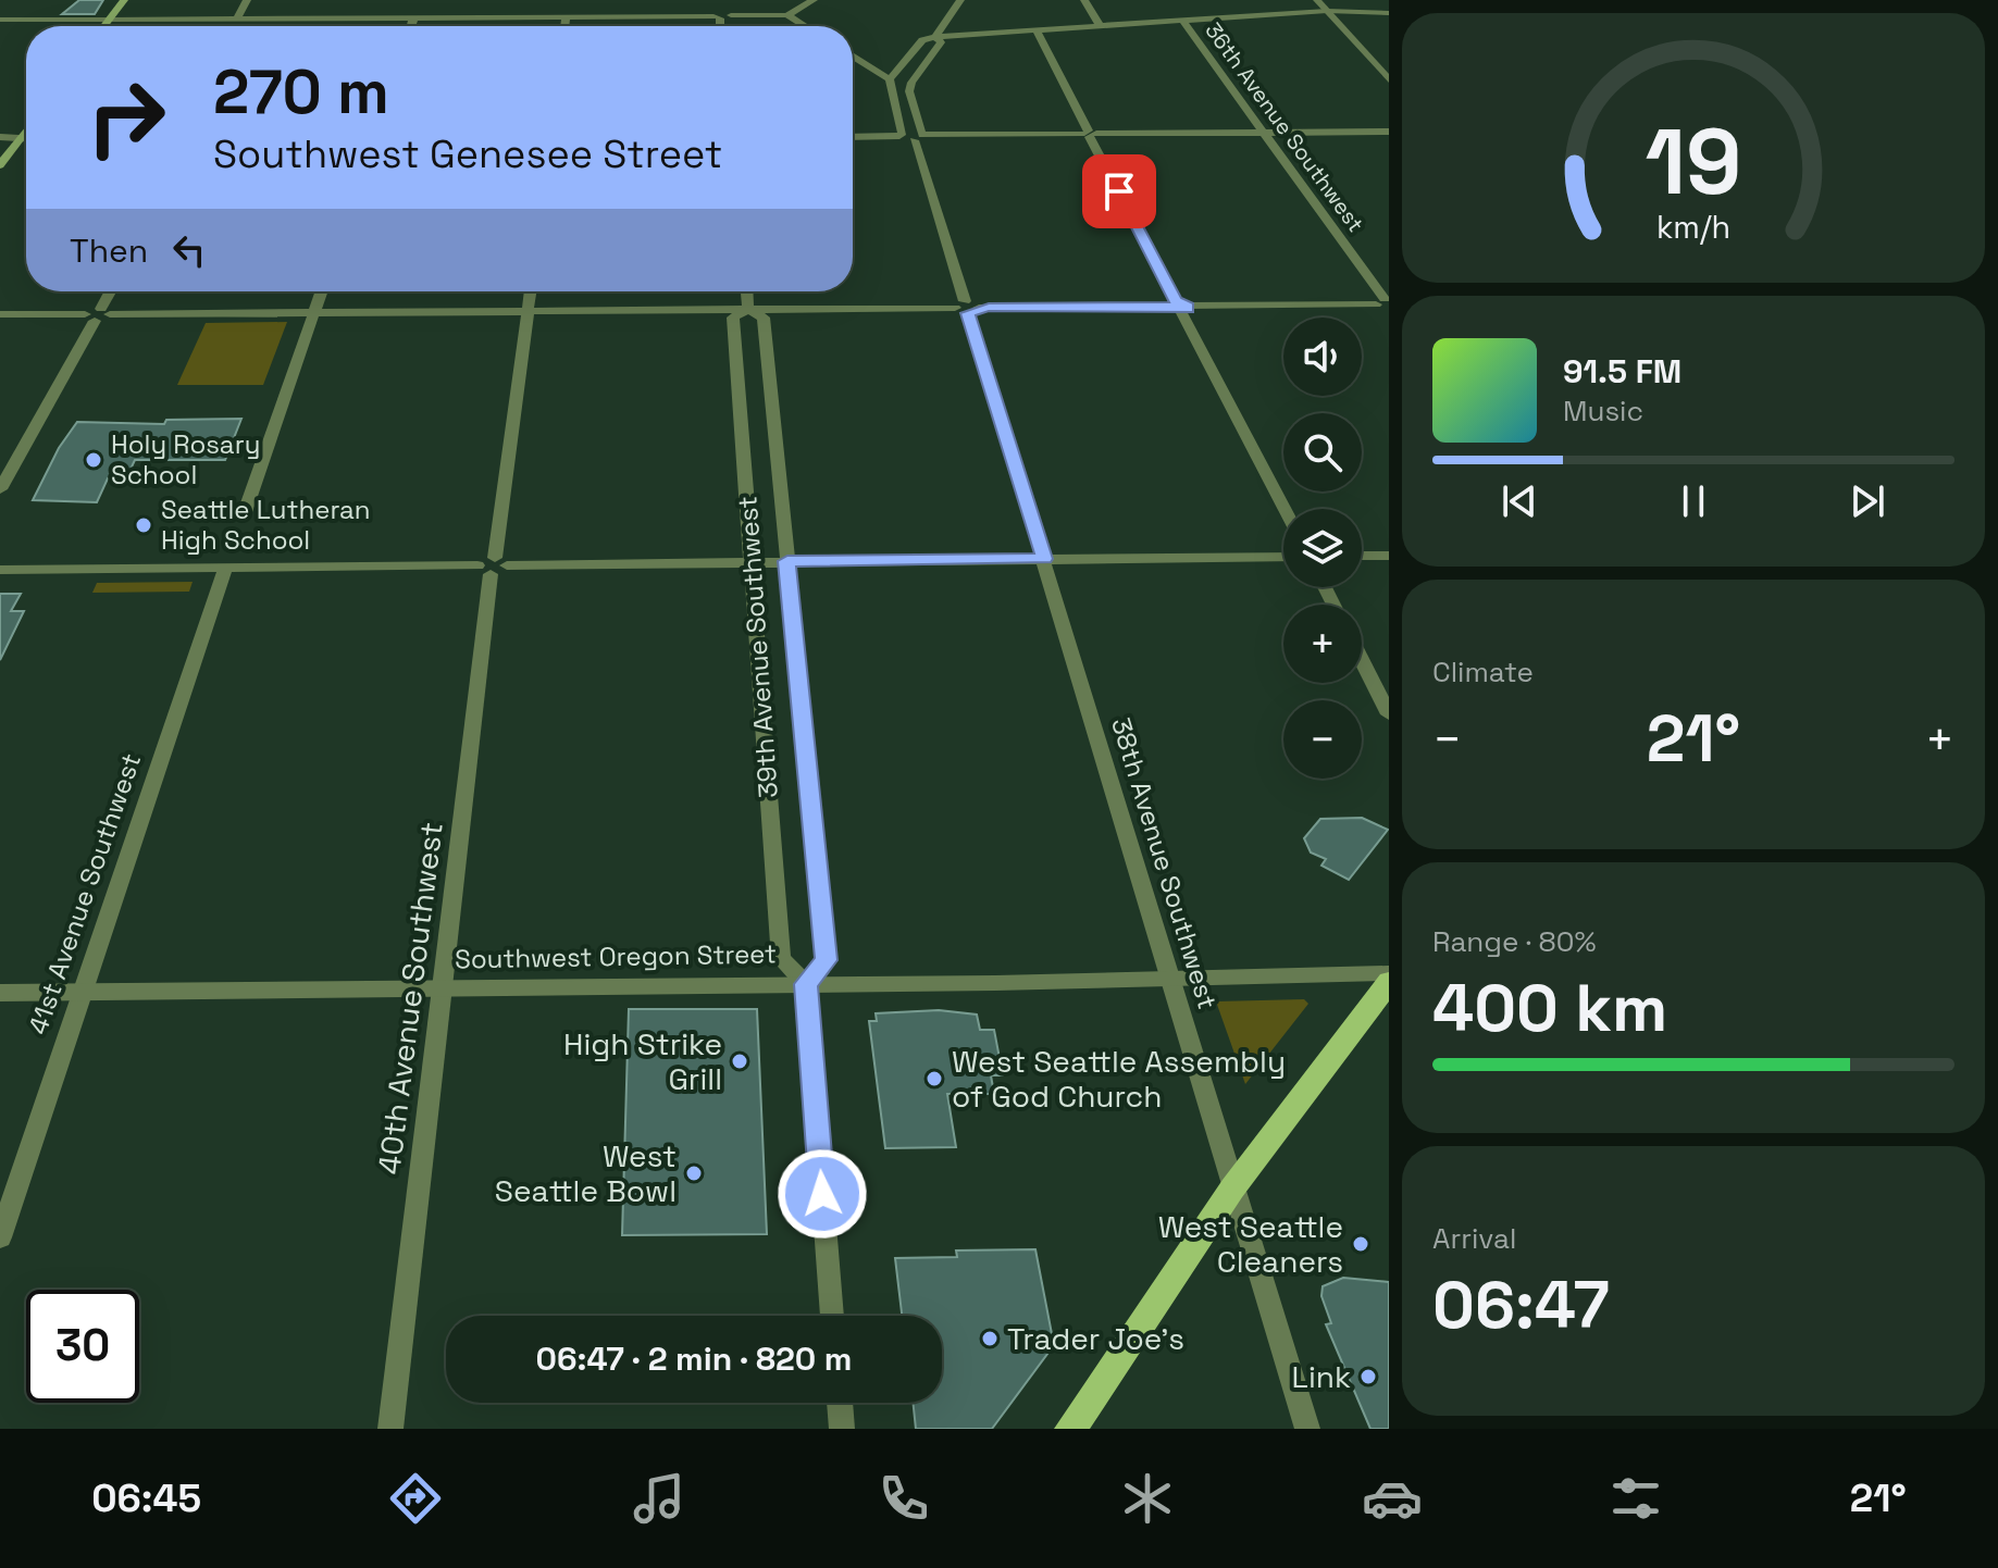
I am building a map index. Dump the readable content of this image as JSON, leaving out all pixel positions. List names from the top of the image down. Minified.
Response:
{"streets":{"street":["36th Avenue Southwest","39th Avenue Southwest","38th Avenue Southwest","41st Avenue Southwest","Southwest Oregon Street","40th Avenue Southwest"]},"crossings":[["39th Avenue Southwest","Southwest Oregon Street"],["38th Avenue Southwest","Southwest Oregon Street"],["41st Avenue Southwest","Southwest Oregon Street"],["Southwest Oregon Street","40th Avenue Southwest"]],"places":["Holy Rosary School","Seattle Lutheran High School","High Strike Grill","West Seattle Assembly of God Church","West Seattle Bowl","West Seattle Cleaners","Trader Joe's","Link"],"page":{"turn":["270 m","Southwest Genesee Street"],"then":"Then","map_buttons":["+","−"],"song":["91.5 FM","Music"],"tile":["Climate",["Range · 80%","400 km"],["Arrival","06:47"]],"heat":["−","21°","+"],"limit":"30","trip":"06:47 · 2 min · 820 m","tabs":["06:45","21°"],"gauge":["19","km/h"]}}
